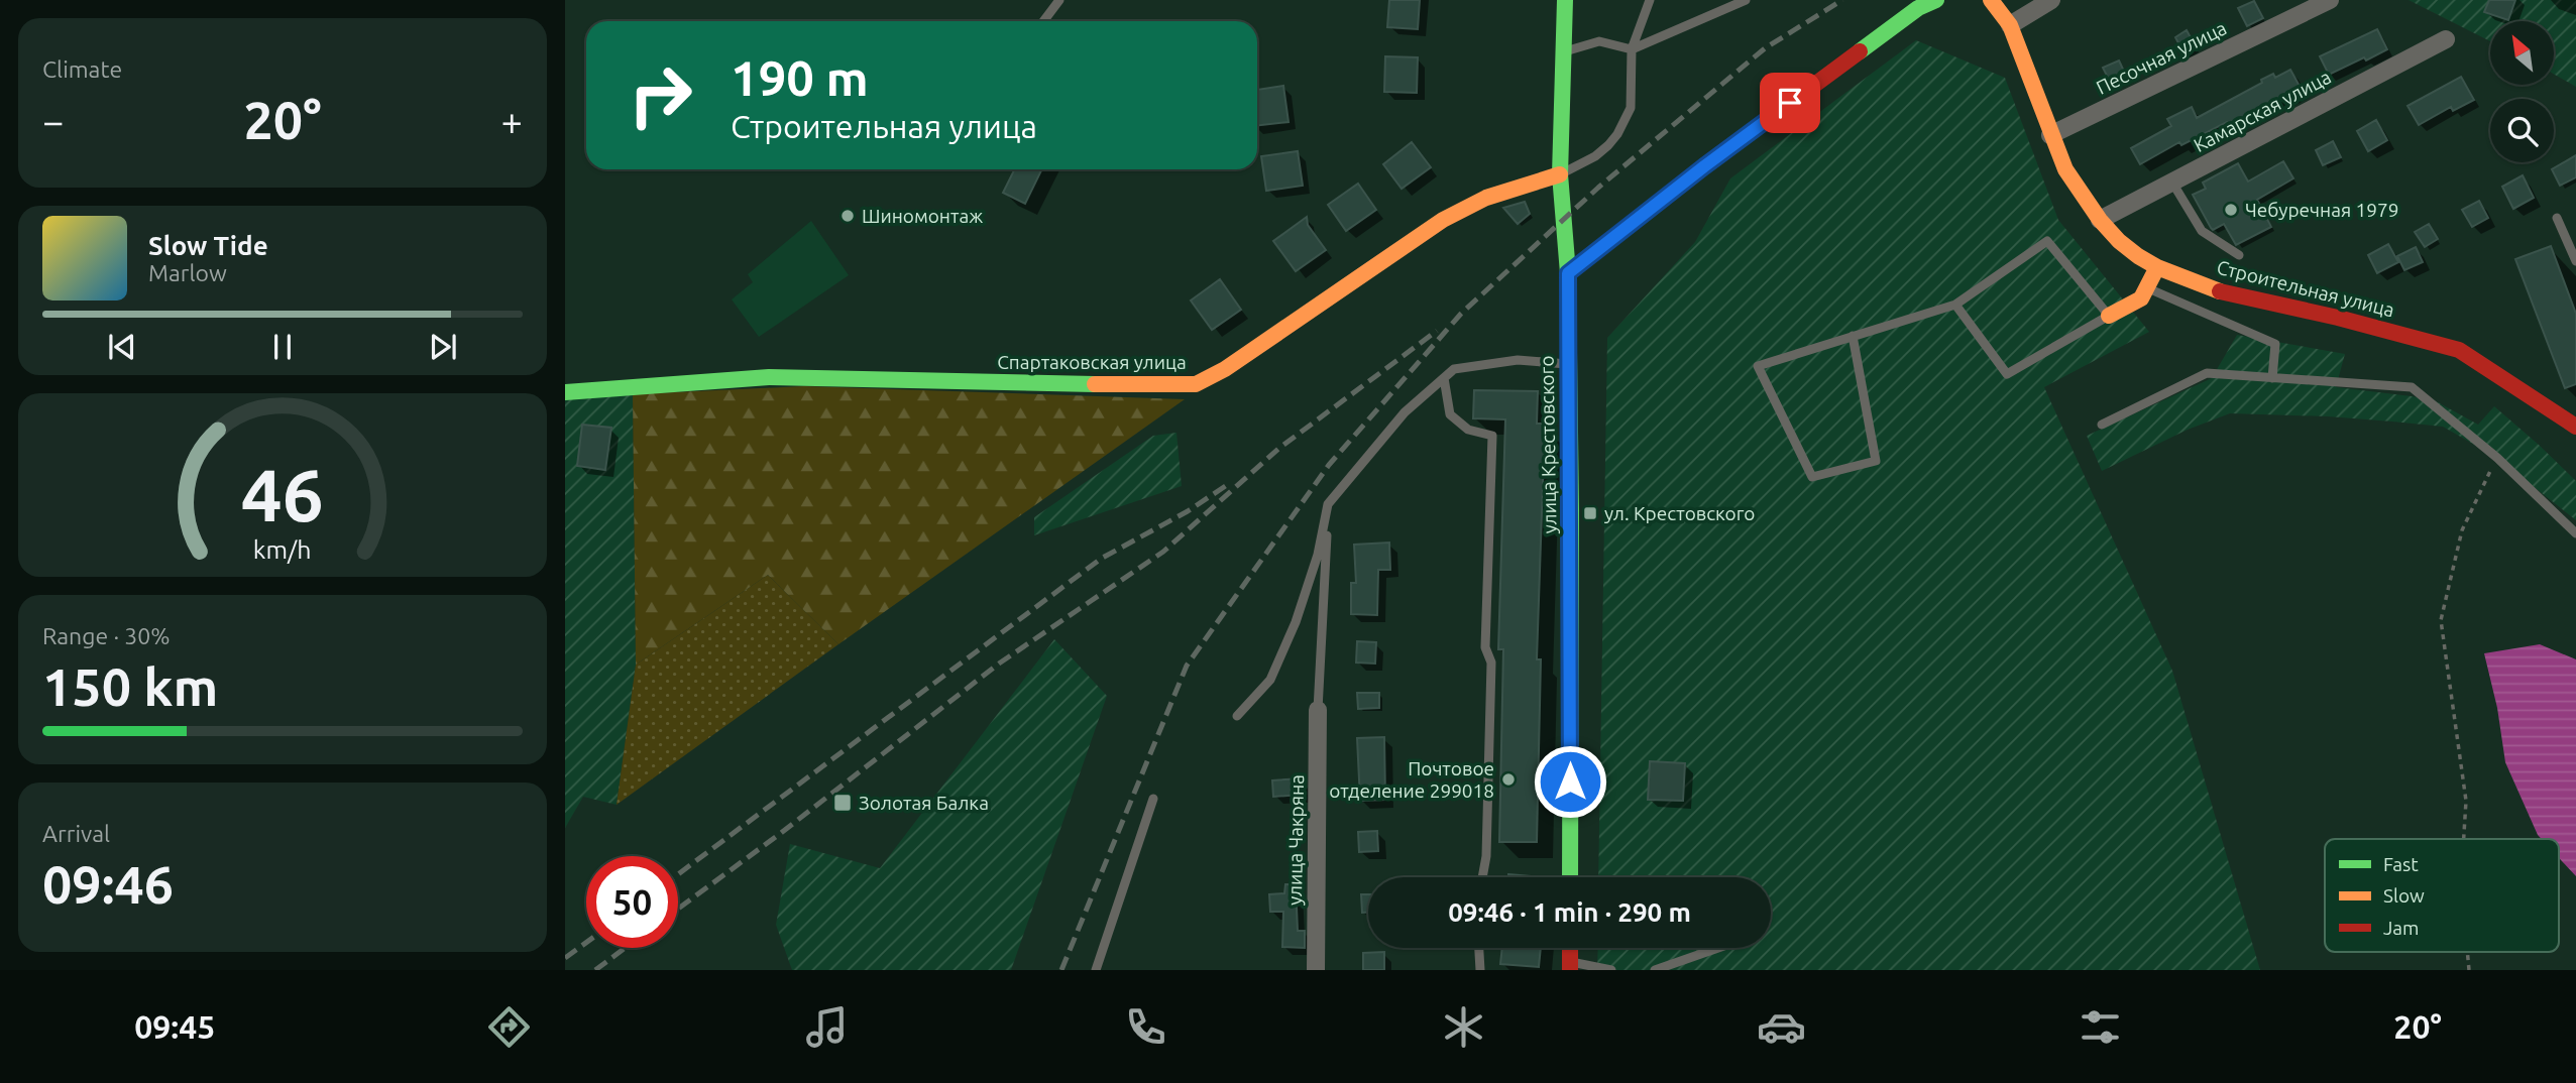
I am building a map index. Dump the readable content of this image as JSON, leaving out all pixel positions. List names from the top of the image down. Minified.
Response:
{"streets":{"main road":["Строительная улица","Спартаковская улица","улица Крестовского"],"street":["Песочная улица","Камарская улица","улица Чакряна"]},"crossings":[["Песочная улица","Строительная улица"],["Камарская улица","Строительная улица"],["Спартаковская улица","улица Крестовского"]],"places":{"other":["Чебуречная 1979","Шиномонтаж","Почтовое отделение 299018"],"transit":["ул. Крестовского","Золотая Балка"]},"legend":["Fast","Slow","Jam"],"north":"top left","page":{"tile":["Climate",["Range · 30%","150 km"],["Arrival","09:46"]],"turn":["190 m","Строительная улица"],"heat":["−","20°","+"],"song":["Slow Tide","Marlow"],"limit":"50","trip":"09:46 · 1 min · 290 m","tabs":["09:45","20°"],"gauge":["46","km/h"]}}
